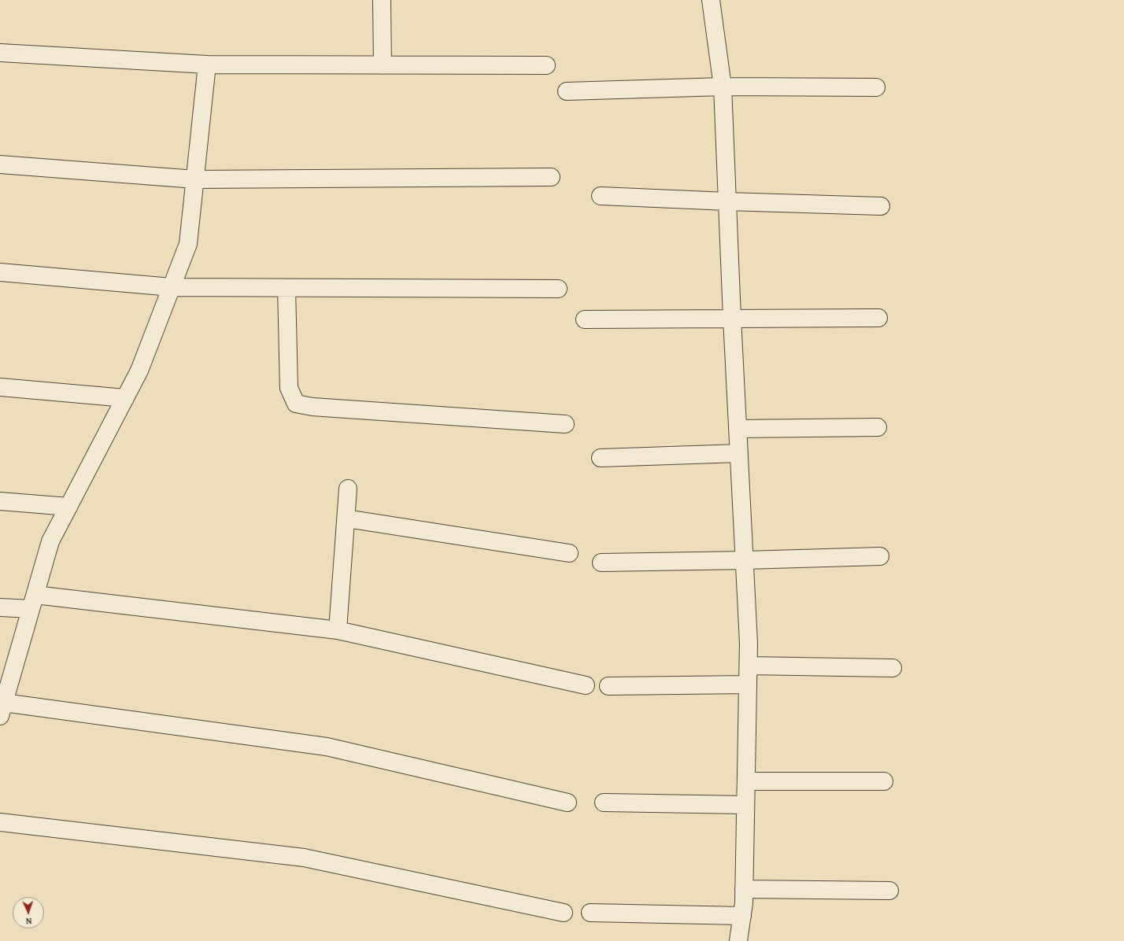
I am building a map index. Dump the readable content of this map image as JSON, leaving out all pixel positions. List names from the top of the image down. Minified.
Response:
{"north":"bottom"}
